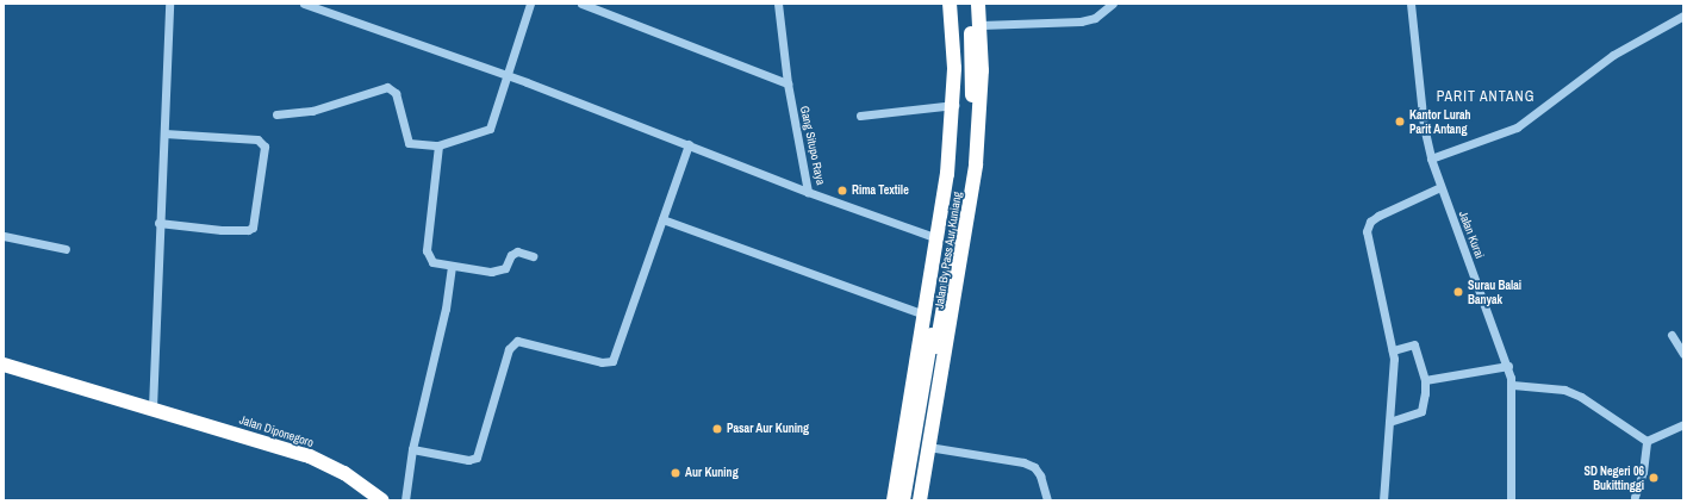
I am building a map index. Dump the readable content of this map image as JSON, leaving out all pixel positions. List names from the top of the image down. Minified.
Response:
{"streets":{"highway":["Jalan By Pass Aur Kuniang","Jalan Diponegoro"],"street":["Gang Situpo Raya","Jalan Kurai"]},"crossings":[["Gang Situpo Raya","Jalan By Pass Aur Kuniang"]],"districts":["PARIT ANTANG"],"places":["Kantor Lurah Parit Antang","Rima Textile","Surau Balai Banyak","Pasar Aur Kuning","Aur Kuning","SD Negeri 06 Bukittinggi"]}
